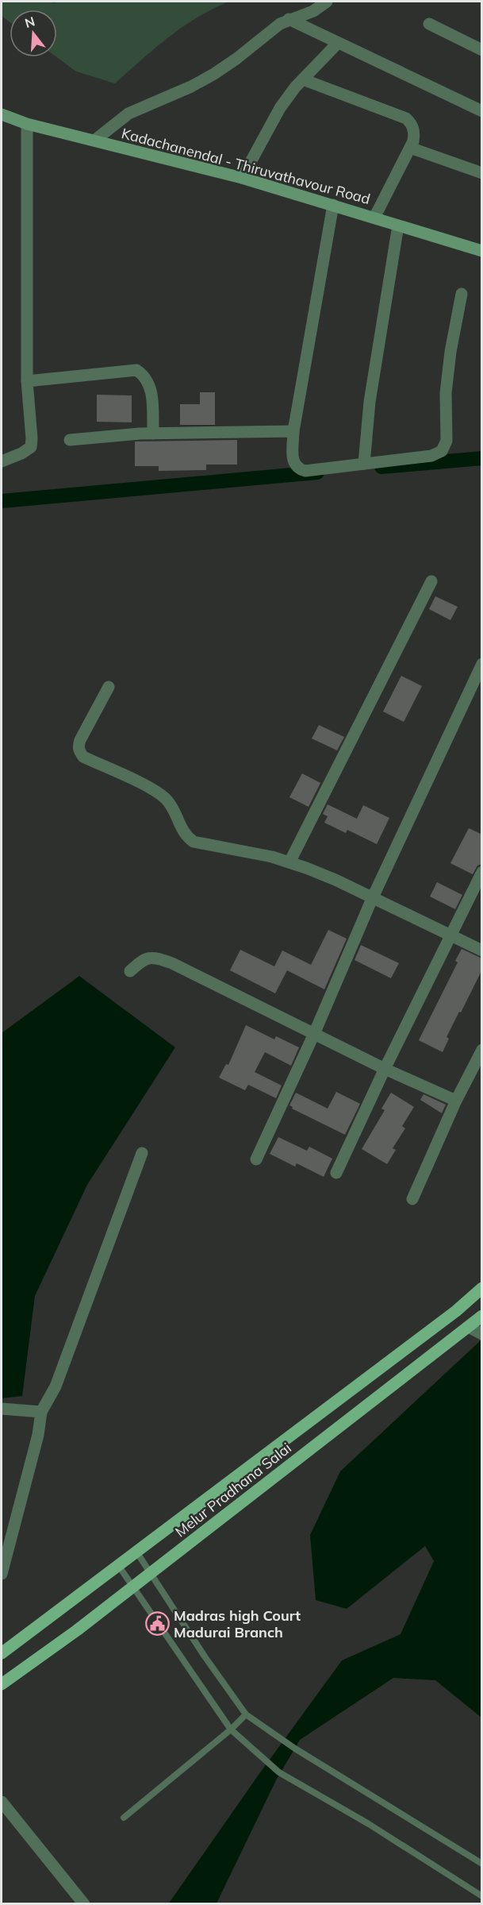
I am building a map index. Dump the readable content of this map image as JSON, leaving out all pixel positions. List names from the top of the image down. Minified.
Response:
{"streets":{"main road":["Kadachanendal - Thiruvathavour Road","Melur Pradhana Salai"]},"places":{"public building":["Madras high Court Madurai Branch"]},"north":"top"}
